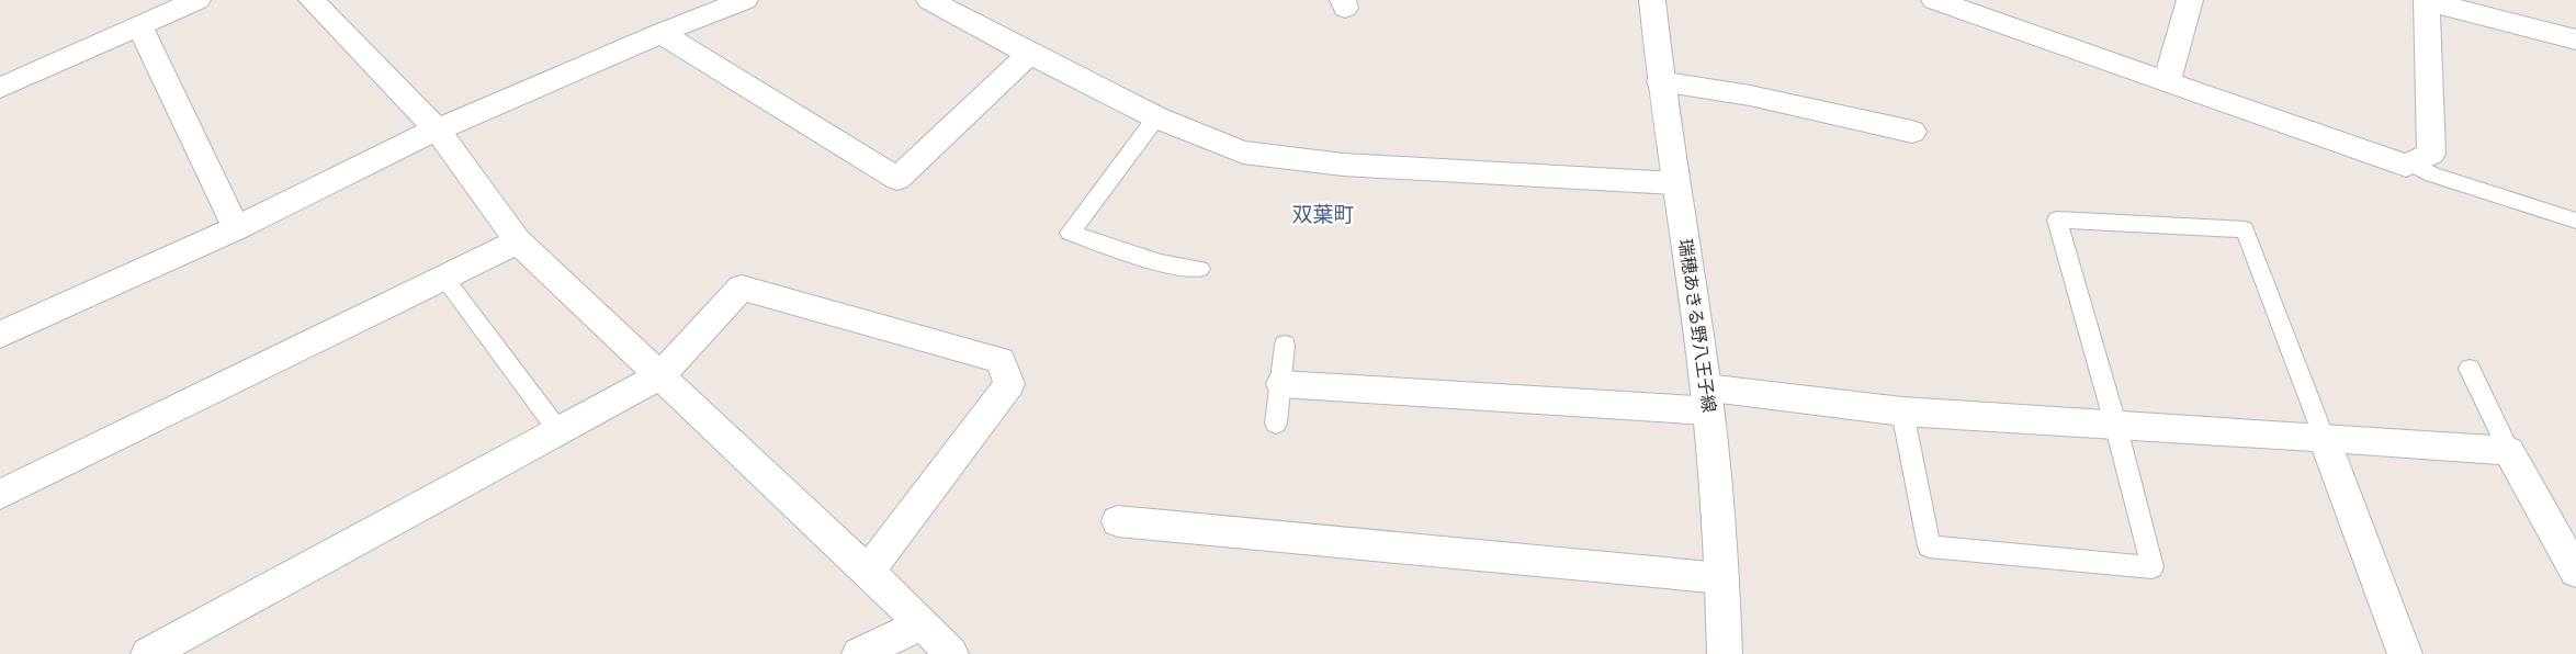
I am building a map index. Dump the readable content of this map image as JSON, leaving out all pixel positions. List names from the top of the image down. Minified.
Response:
{"streets":{"street":["瑞穂あきる野八王子線"]},"districts":["双葉町"]}
